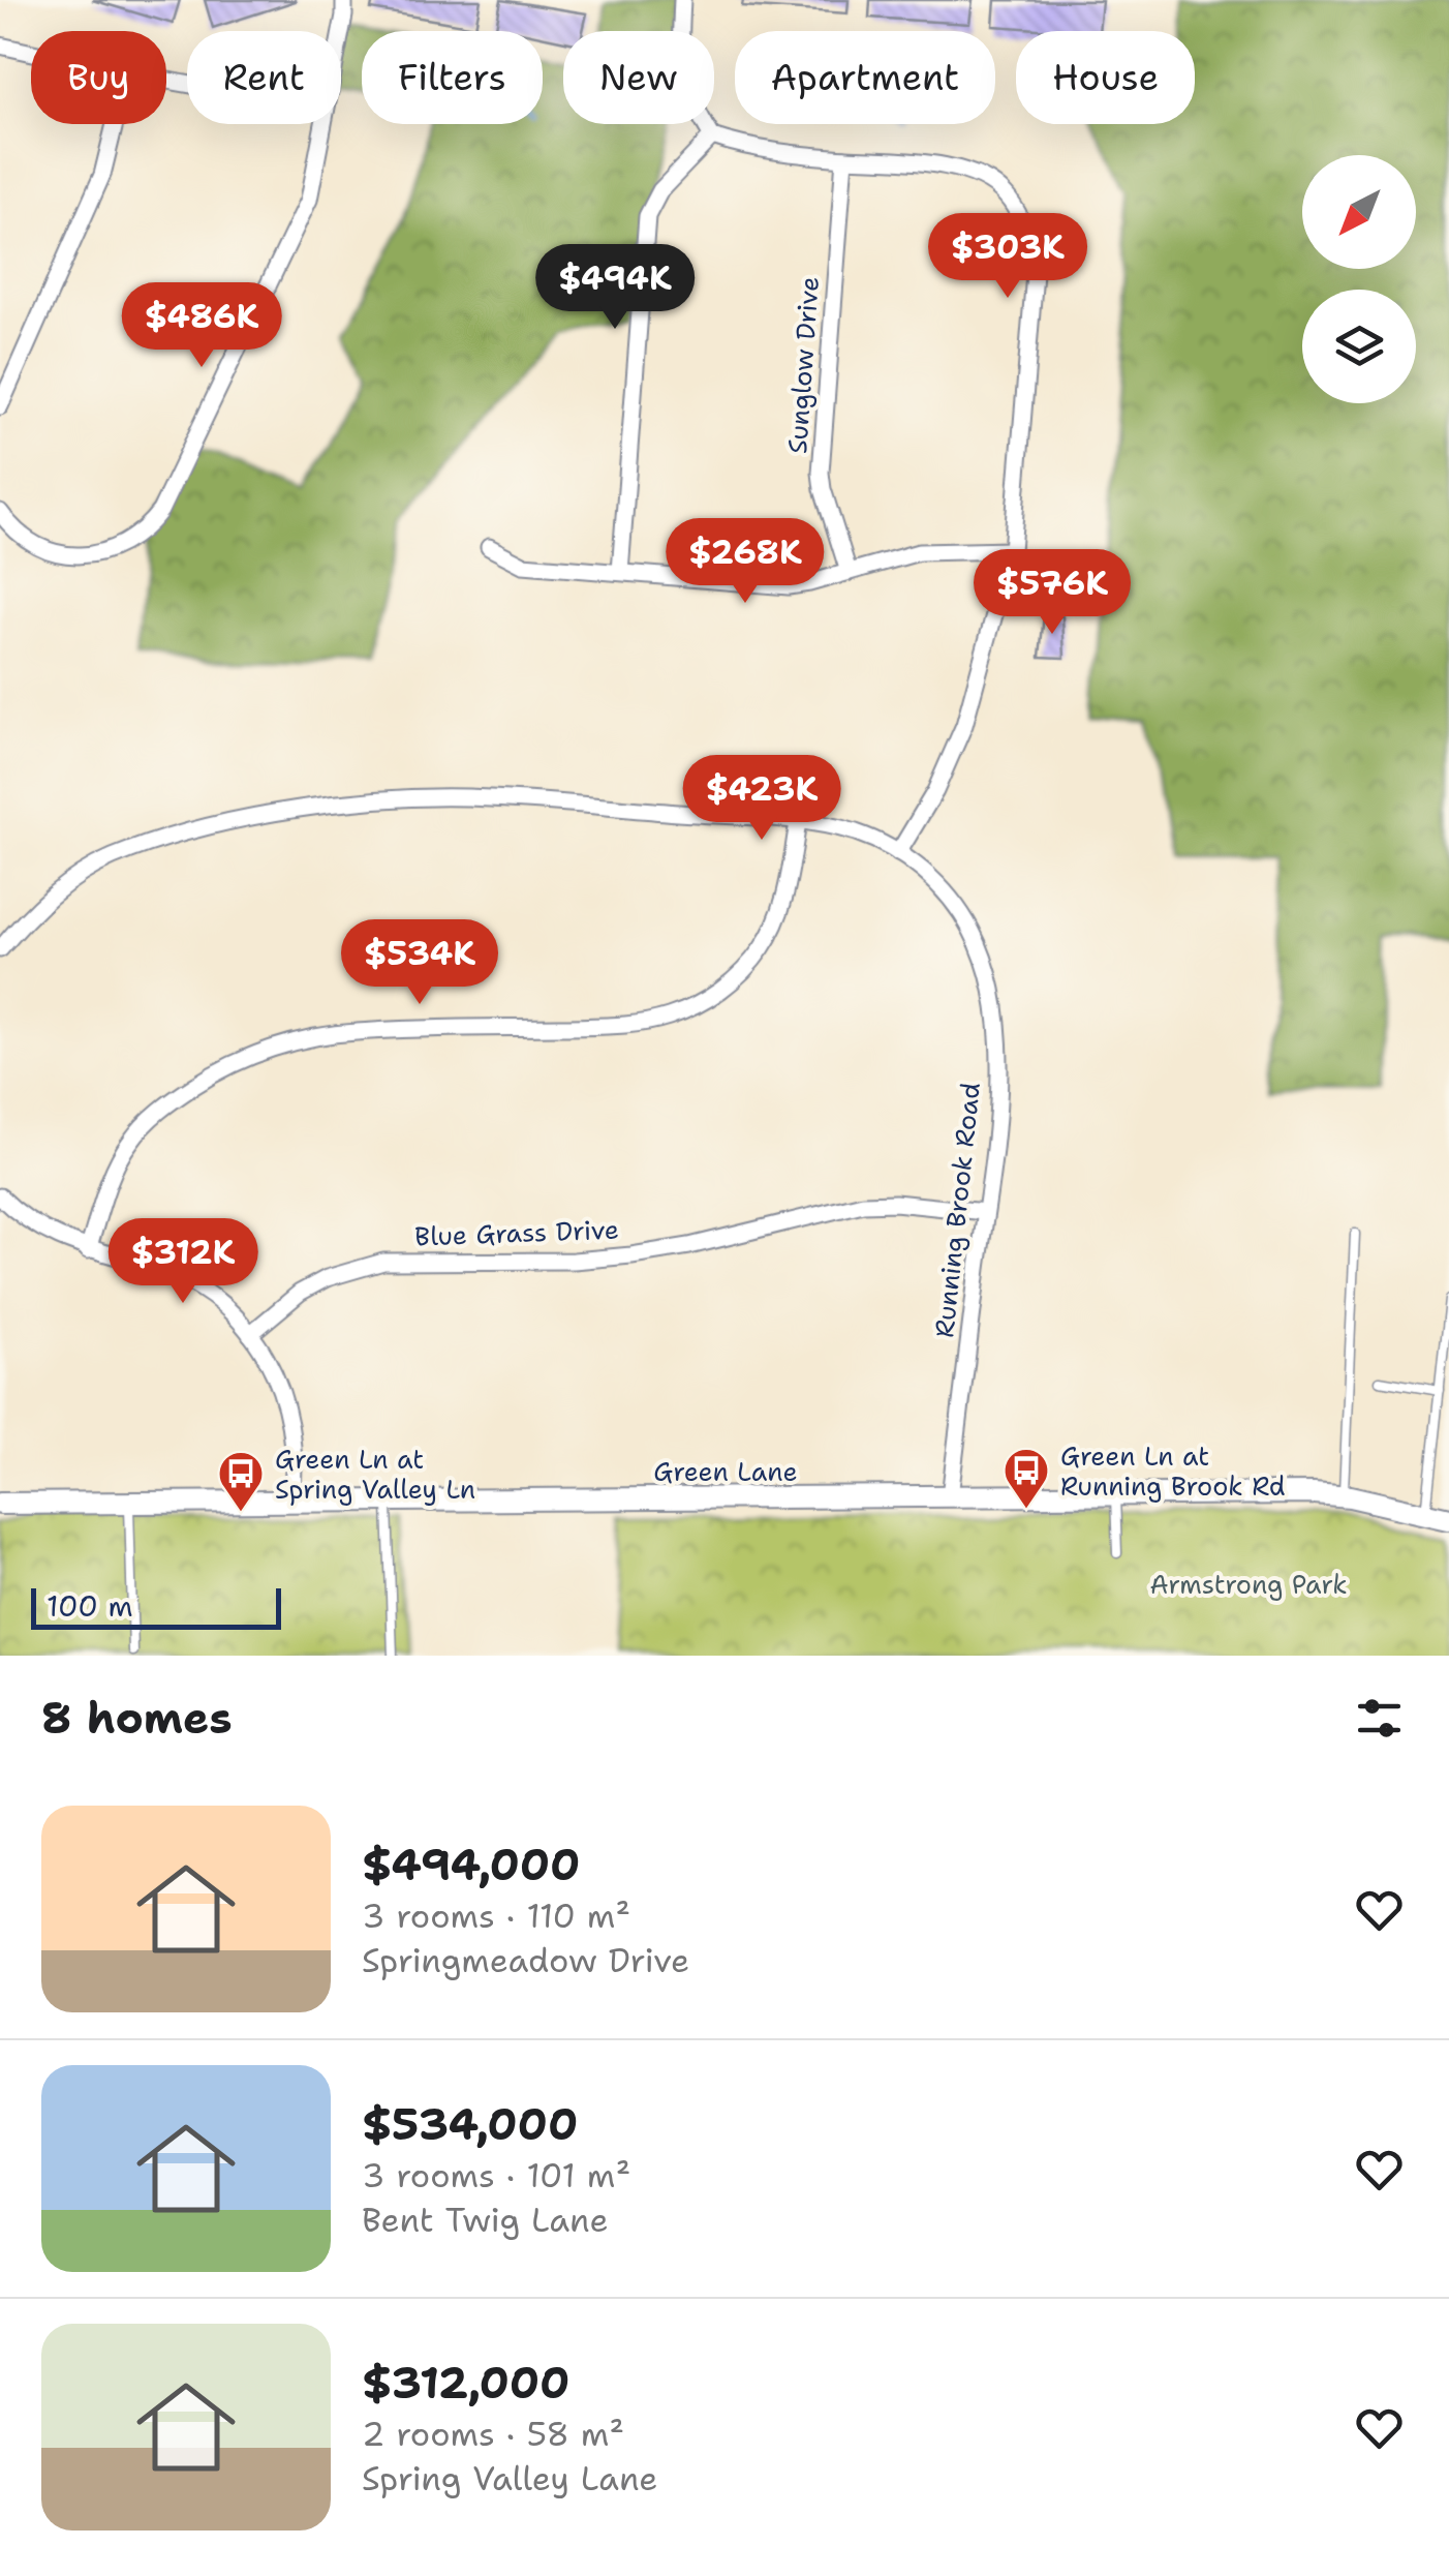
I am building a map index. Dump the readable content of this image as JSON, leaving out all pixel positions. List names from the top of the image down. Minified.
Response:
{"streets":{"street":["Sunglow Drive","Running Brook Road","Blue Grass Drive","Green Lane"]},"crossings":[["Running Brook Road","Blue Grass Drive"],["Running Brook Road","Green Lane"]],"parks":["Armstrong Park"],"places":{"bus stop":["Green Ln at Running Brook Rd","Green Ln at Spring Valley Ln"]},"scale_bar":"100 m","north":"bottom left","page":{"chip":["Buy","Rent","Filters","New","Apartment","House"],"price":["$303K","$494K","$486K","$268K","$576K","$423K","$534K","$312K"],"scale":"100 m","heading":"8 homes","list":[{"name":"$494,000","note":"3 rooms · 110 m² · Springmeadow Drive"},{"name":"$534,000","note":"3 rooms · 101 m² · Bent Twig Lane"},{"name":"$312,000","note":"2 rooms · 58 m² · Spring Valley Lane"}]}}
